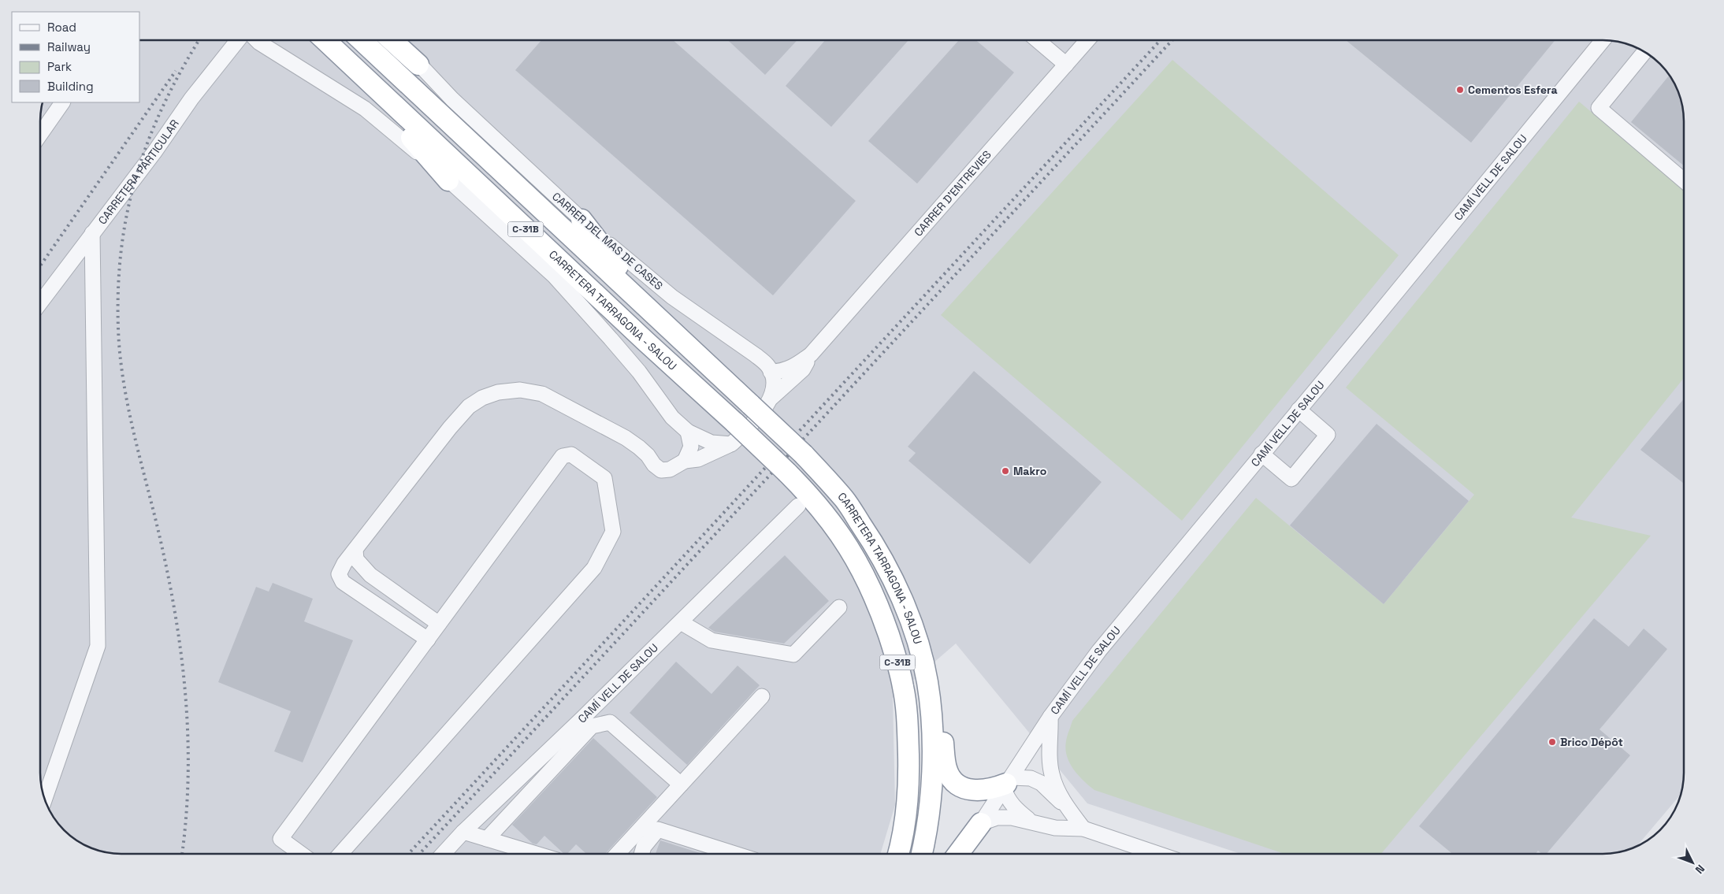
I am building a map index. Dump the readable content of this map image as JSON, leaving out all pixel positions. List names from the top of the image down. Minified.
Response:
{"streets":{"highway":["C-31B","CARRETERA TARRAGONA - SALOU"],"street":["CARRETERA PARTICULAR","CAMÍ VELL DE SALOU","CARRER D'ENTREVIES","CARRER DEL MAS DE CASES"]},"crossings":[["CAMÍ VELL DE SALOU","CARRETERA TARRAGONA - SALOU"],["CARRER D'ENTREVIES","CARRER DEL MAS DE CASES"],["C-31B","CARRETERA TARRAGONA - SALOU"]],"places":["Cementos Esfera","Makro","Brico Dépôt"],"legend":["Road","Railway","Park","Building"],"north":"bottom right"}
